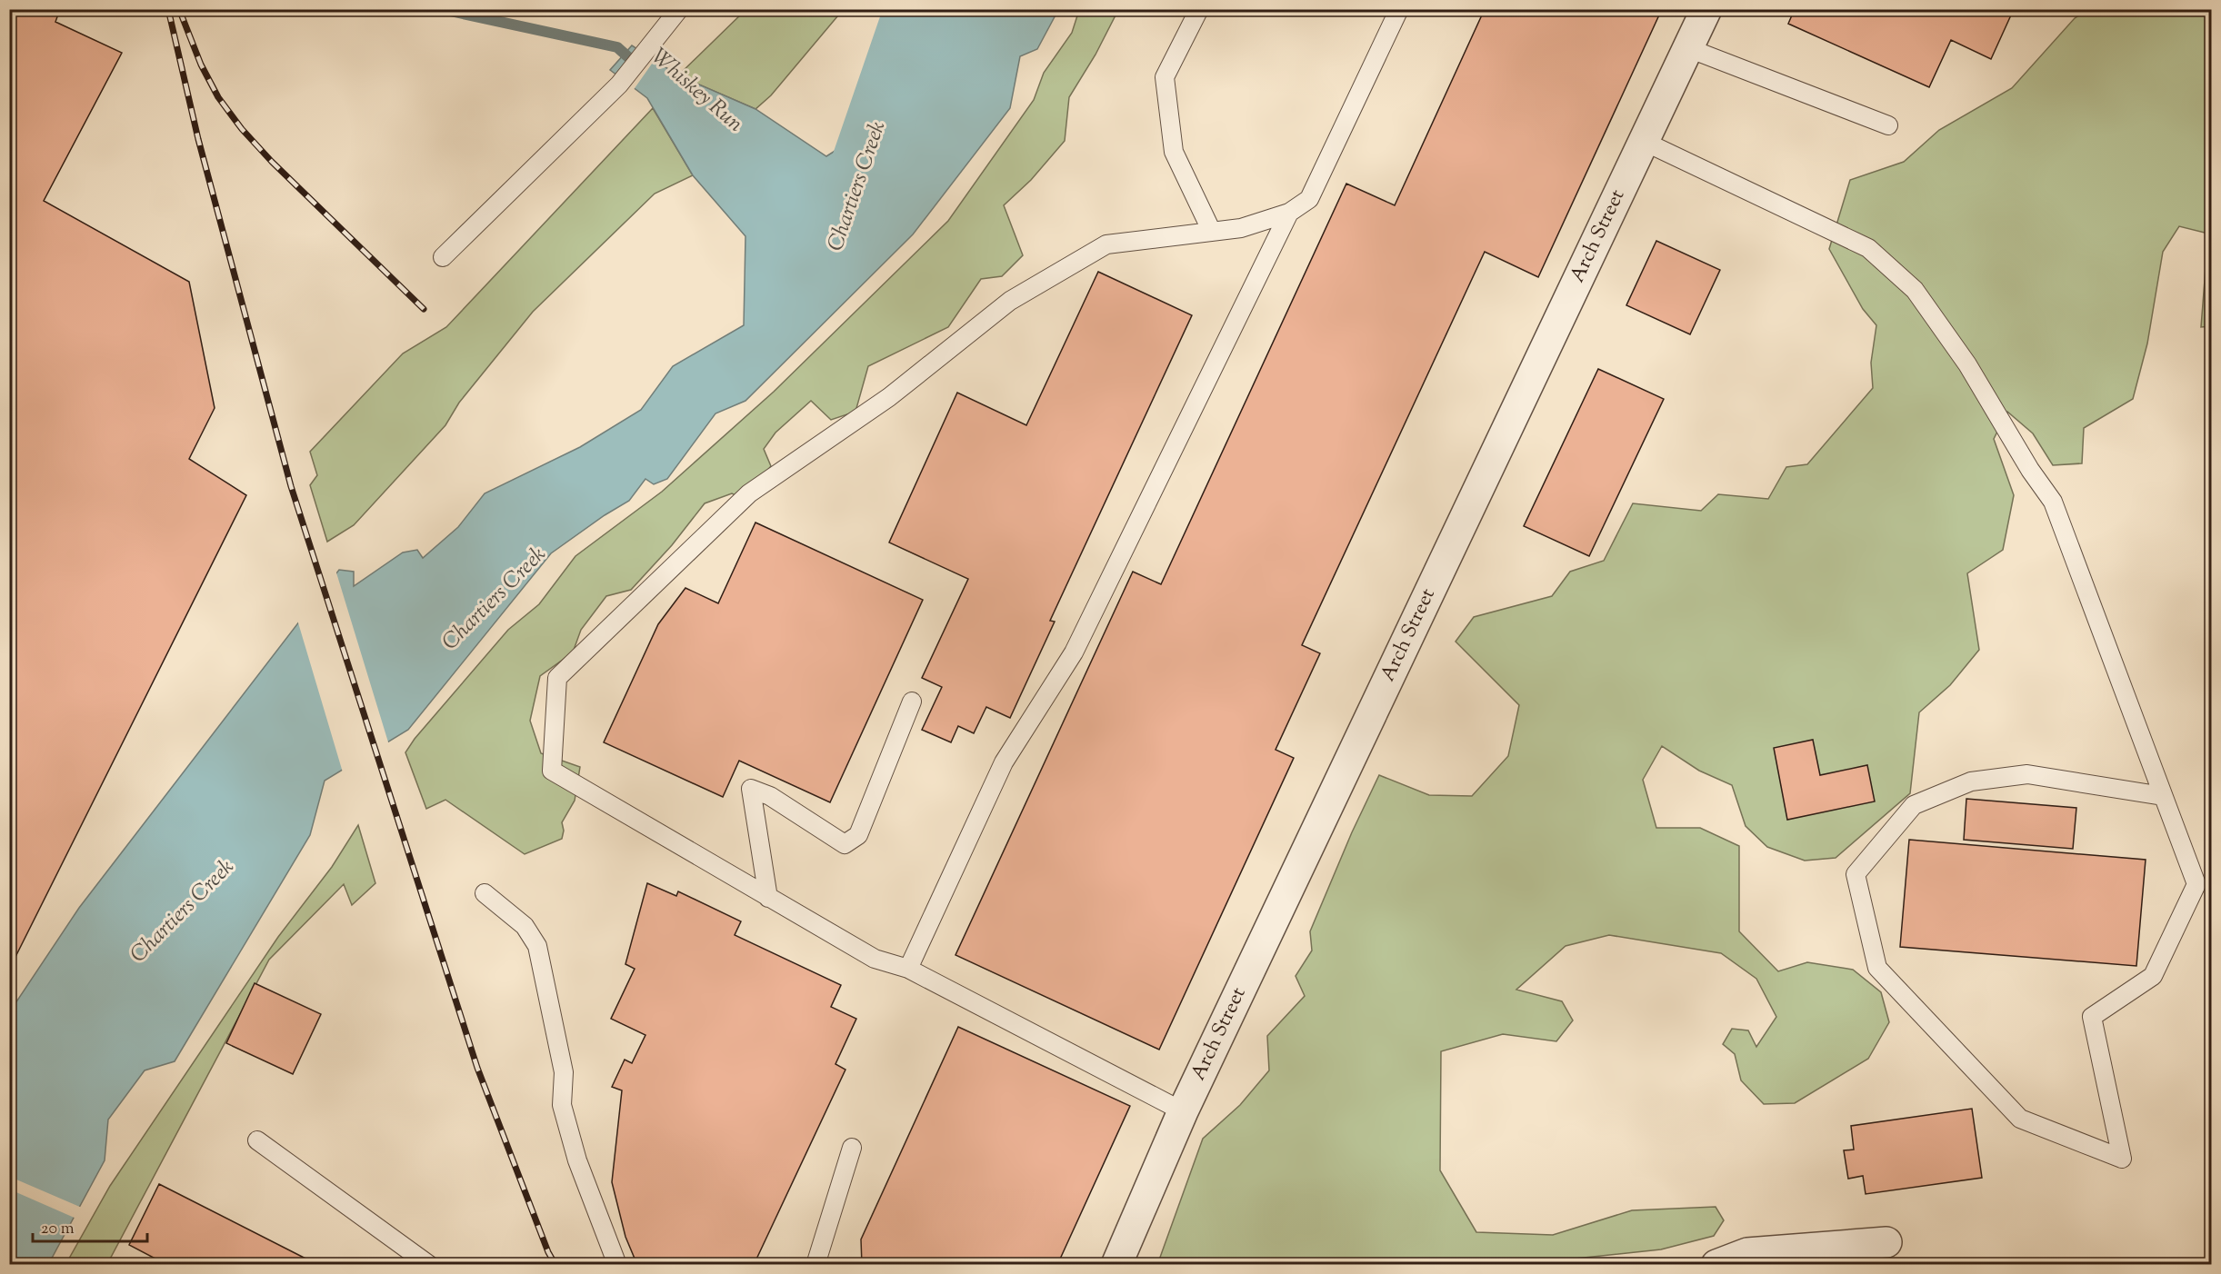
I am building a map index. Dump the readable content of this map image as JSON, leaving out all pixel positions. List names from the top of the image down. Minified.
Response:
{"streets":{"street":["Arch Street"]},"water":["Whiskey Run","Chartiers Creek"],"scale_bar":"20 m"}
